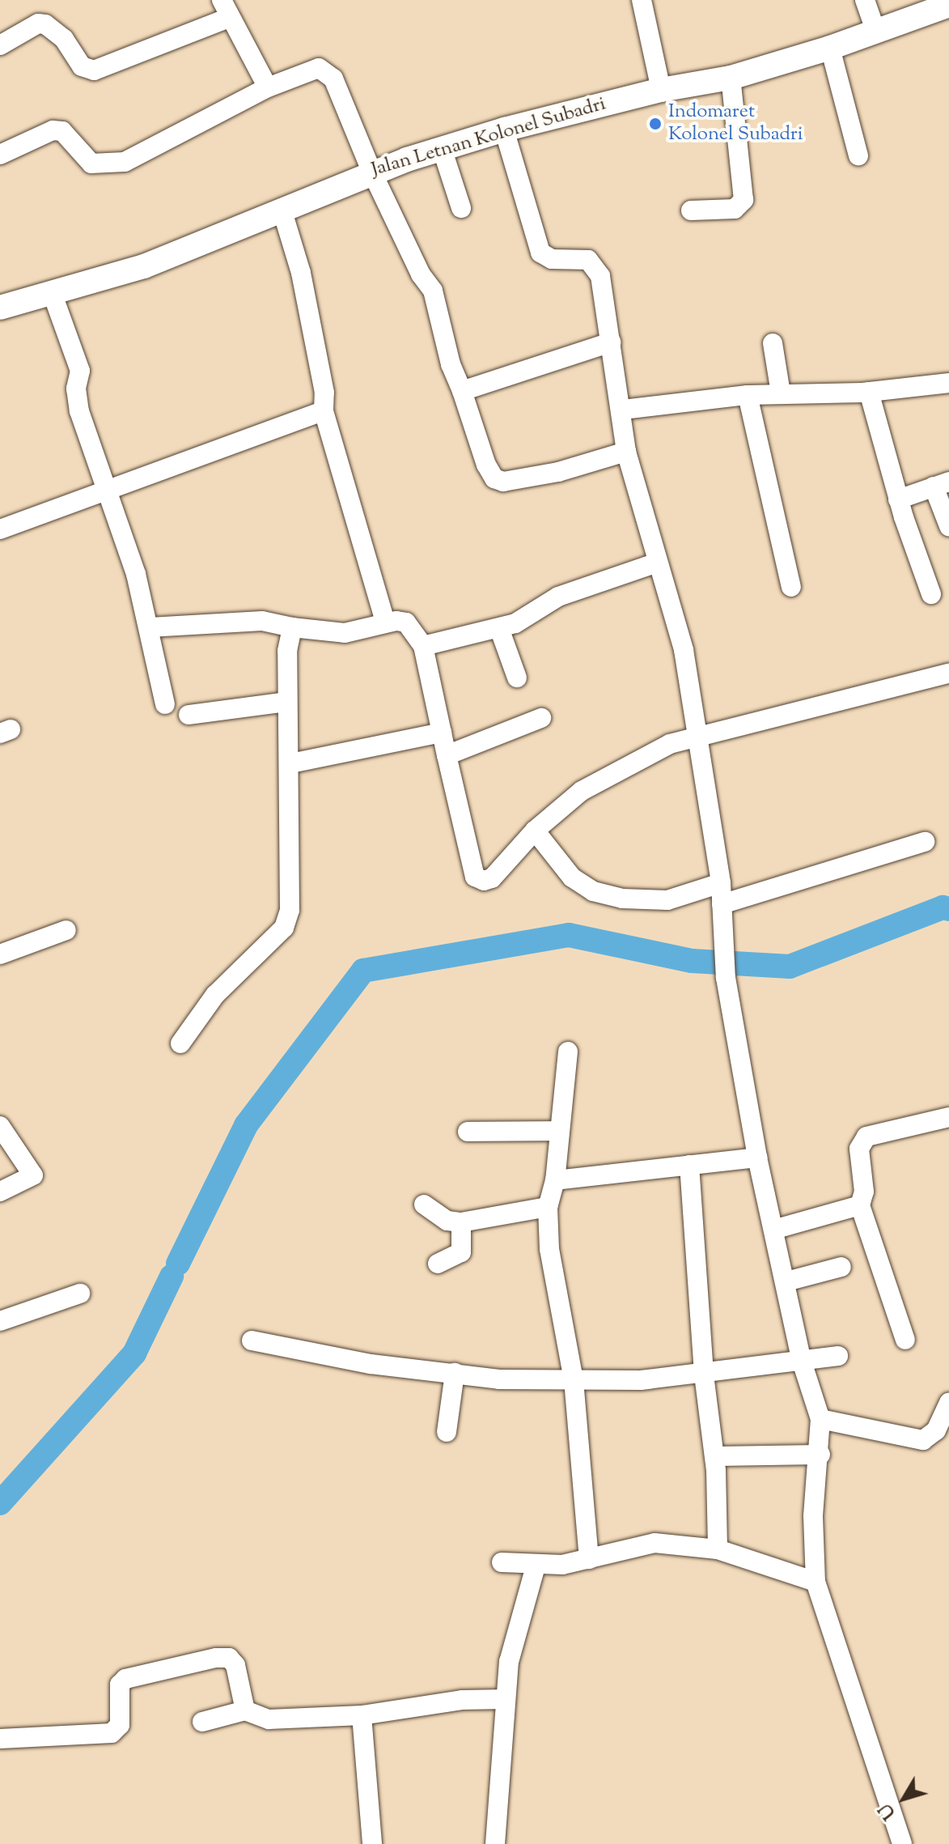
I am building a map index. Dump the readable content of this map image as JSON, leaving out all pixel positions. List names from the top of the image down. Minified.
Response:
{"streets":{"main road":["Jalan Letnan Kolonel Subadri"]},"places":["Indomaret Kolonel Subadri"],"north":"bottom left"}
